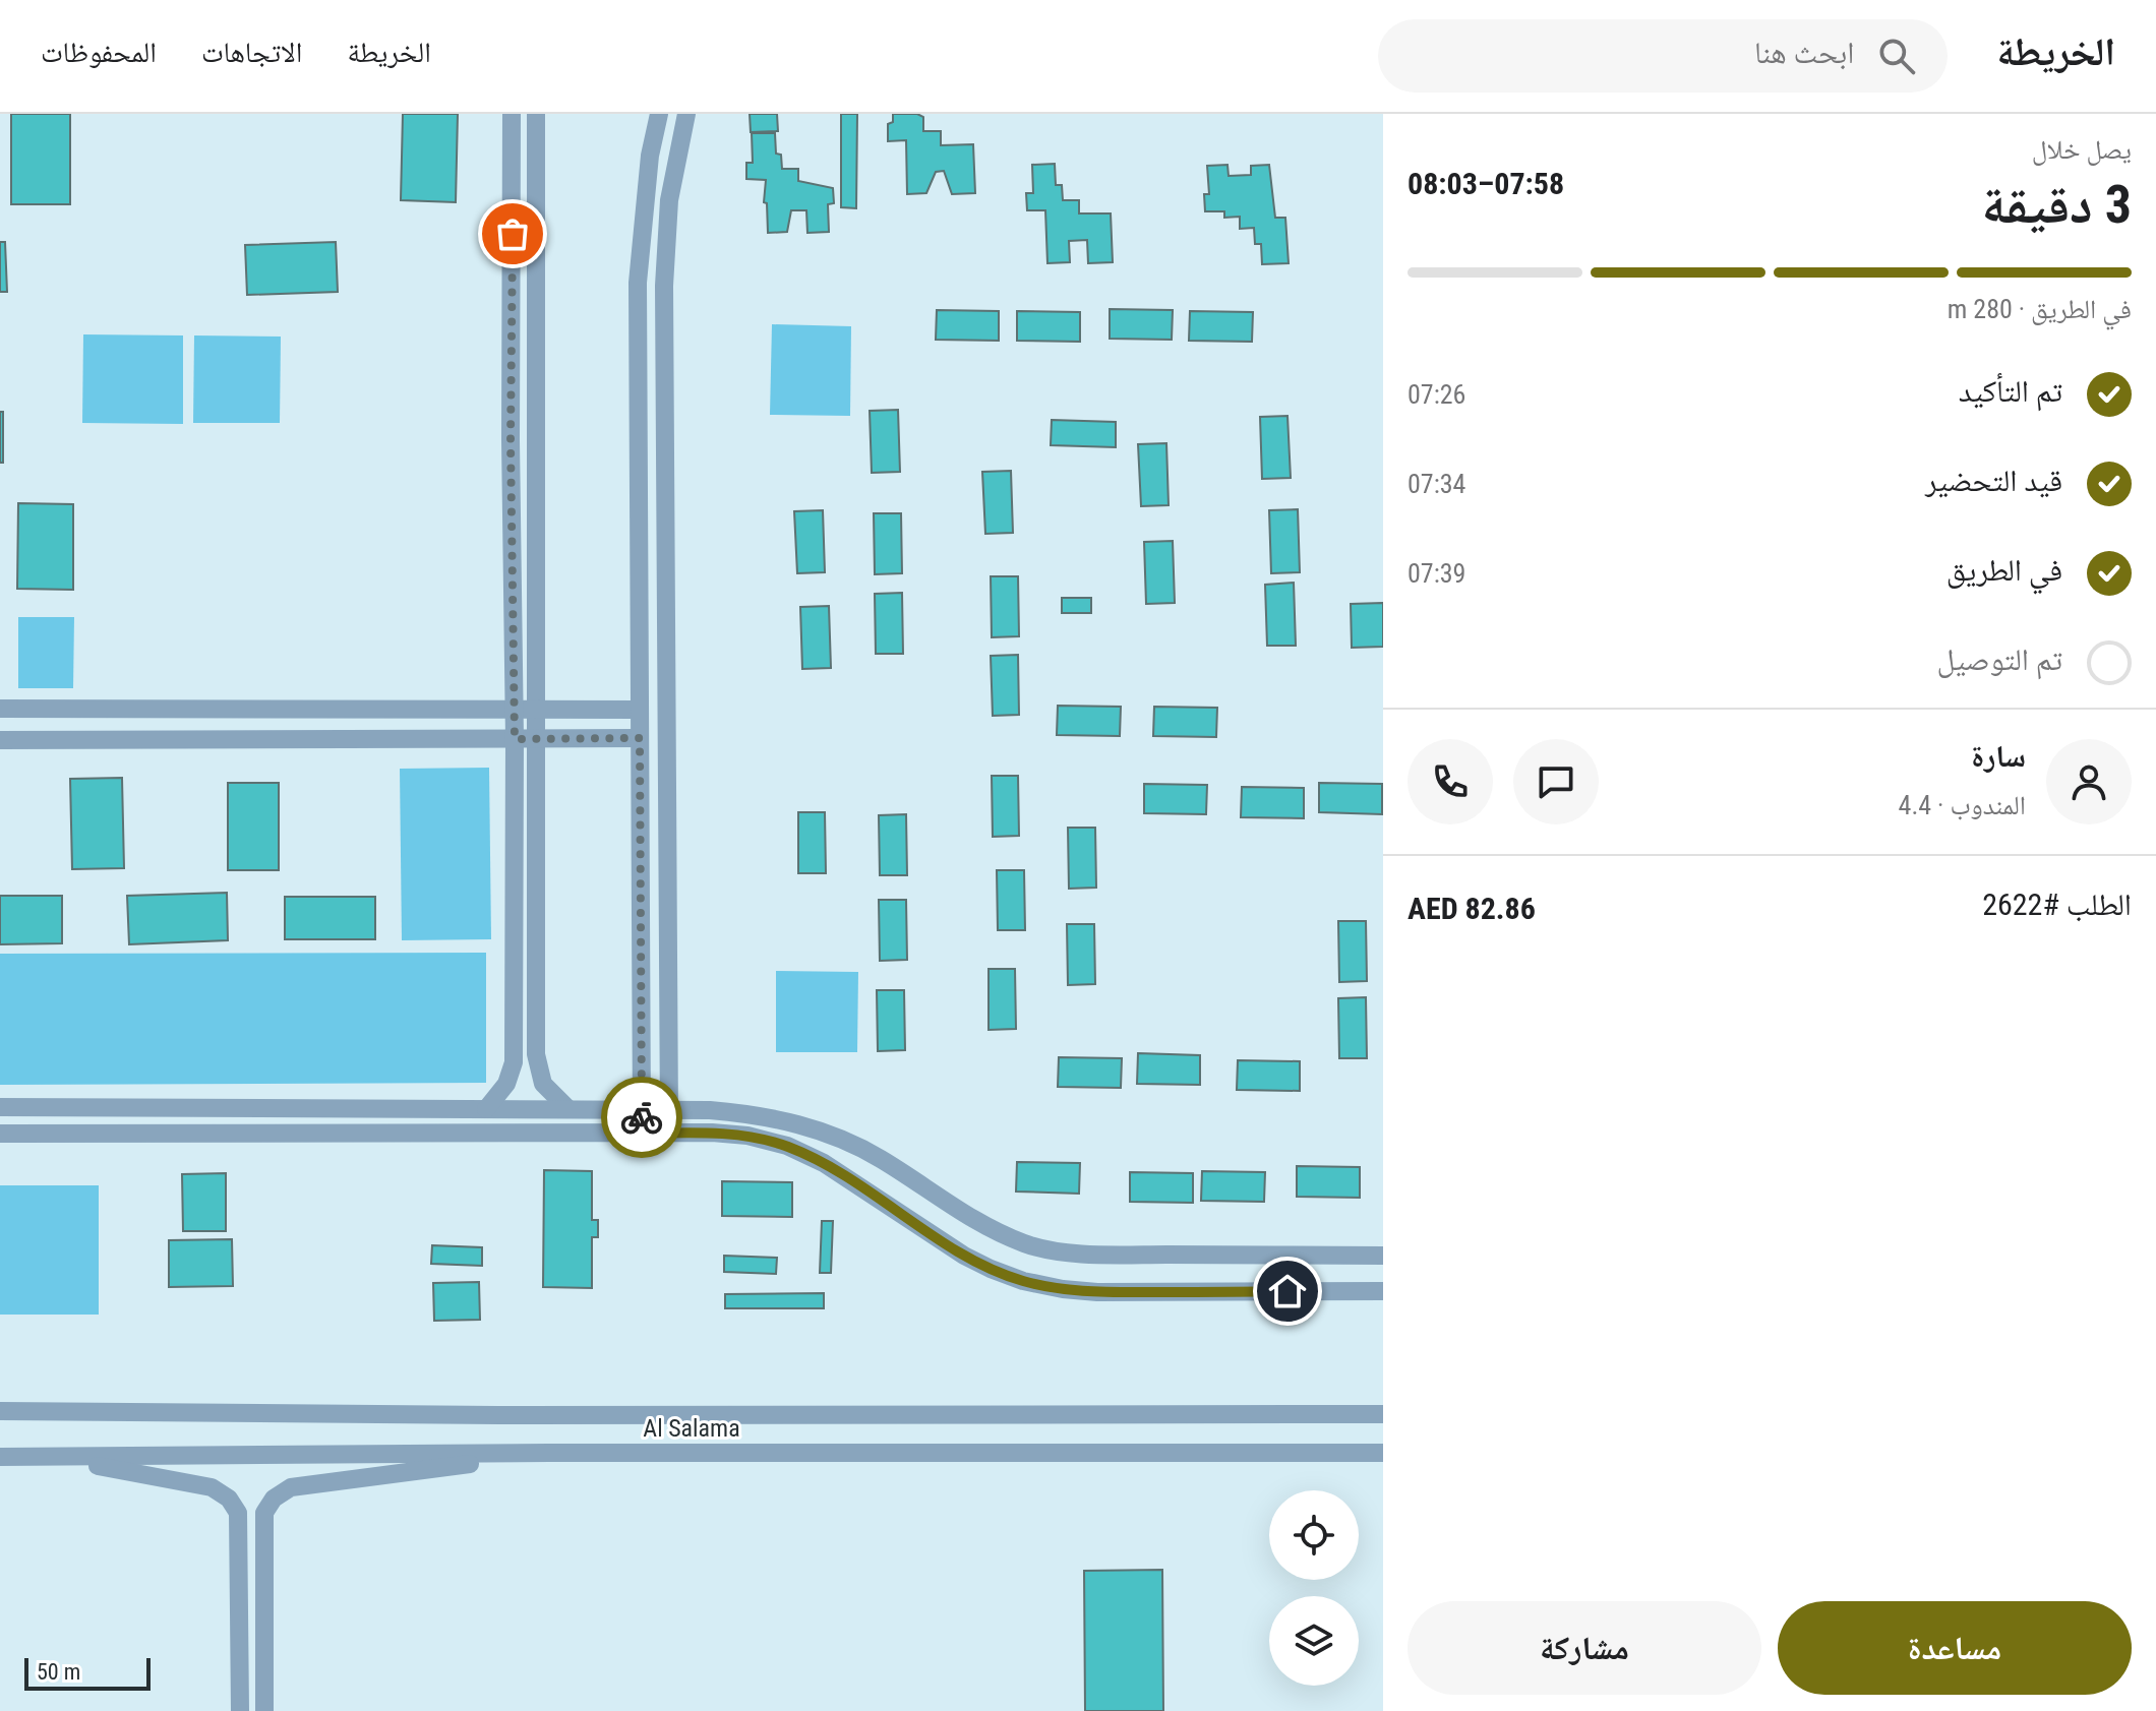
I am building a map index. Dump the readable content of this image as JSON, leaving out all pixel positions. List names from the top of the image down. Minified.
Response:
{"streets":{"street":["Al Salama"]},"scale_bar":"50 m","page":{"header":"الخريطة","search":"ابحث هنا","nav":["الخريطة","الاتجاهات","المحفوظات"],"heading":["3 دقيقة","يصل خلال","07:58–08:03"],"panel":["سارة","المندوب · 4.4","الطلب #2622","AED 82.86"],"bar":"في الطريق · 280 m","list":[["تم التأكيد","07:26"],["قيد التحضير","07:34"],["في الطريق","07:39"],"تم التوصيل"],"buttons":["مساعدة","مشاركة"],"scale":"50 m"}}
